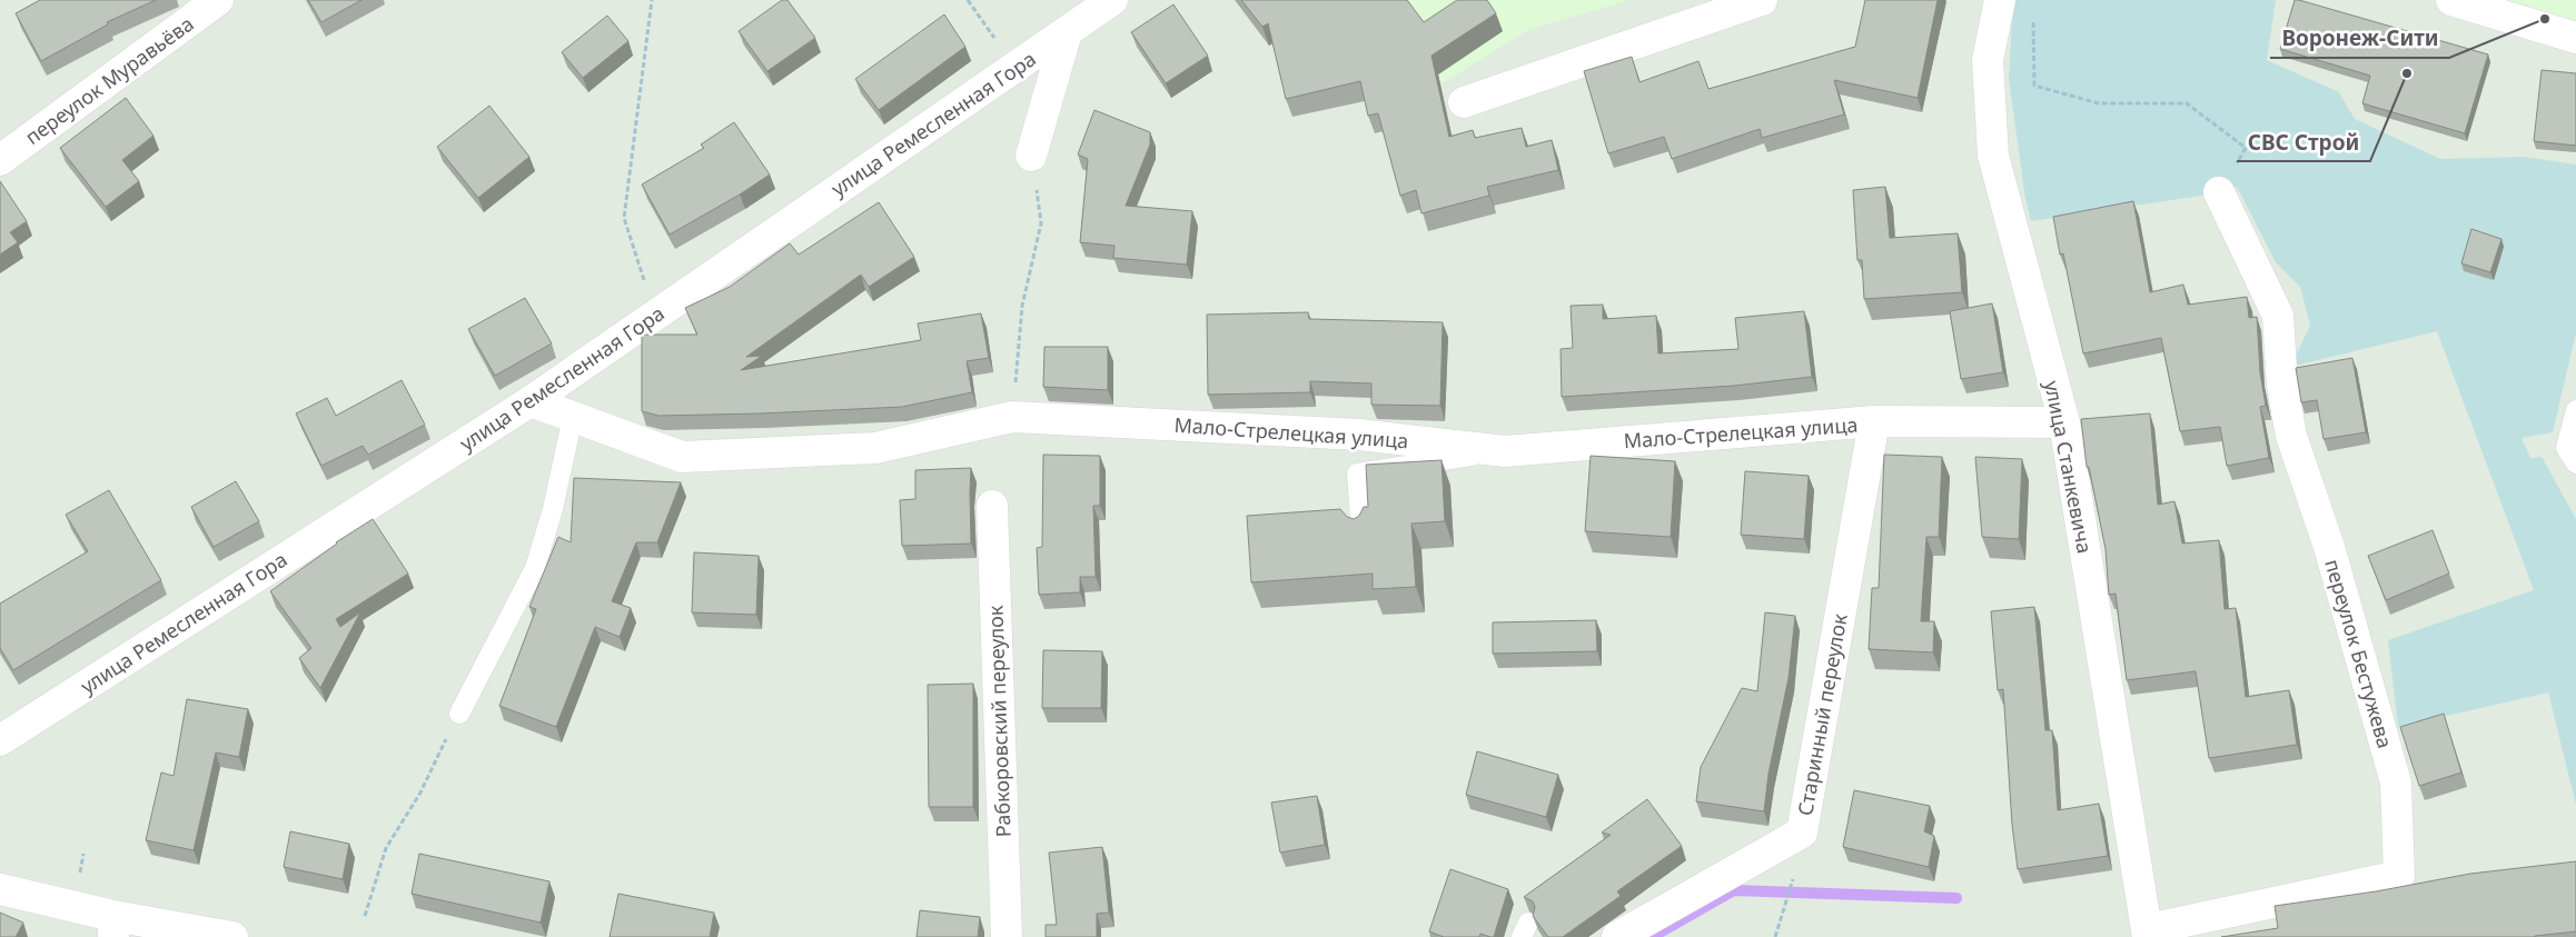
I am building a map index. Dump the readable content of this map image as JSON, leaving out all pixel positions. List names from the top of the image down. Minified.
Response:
{"streets":{"street":["переулок Муравьёва","улица Ремесленная Гора","Мало-Стрелецкая улица","улица Станкевича","переулок Бестужева","Старинный переулок","Рабкоровский переулок"]},"crossings":[["улица Ремесленная Гора","Мало-Стрелецкая улица"],["Мало-Стрелецкая улица","улица Станкевича"],["Мало-Стрелецкая улица","Старинный переулок"],["улица Станкевича","переулок Бестужева"]],"places":["Воронеж-Сити","СВС Строй"]}
